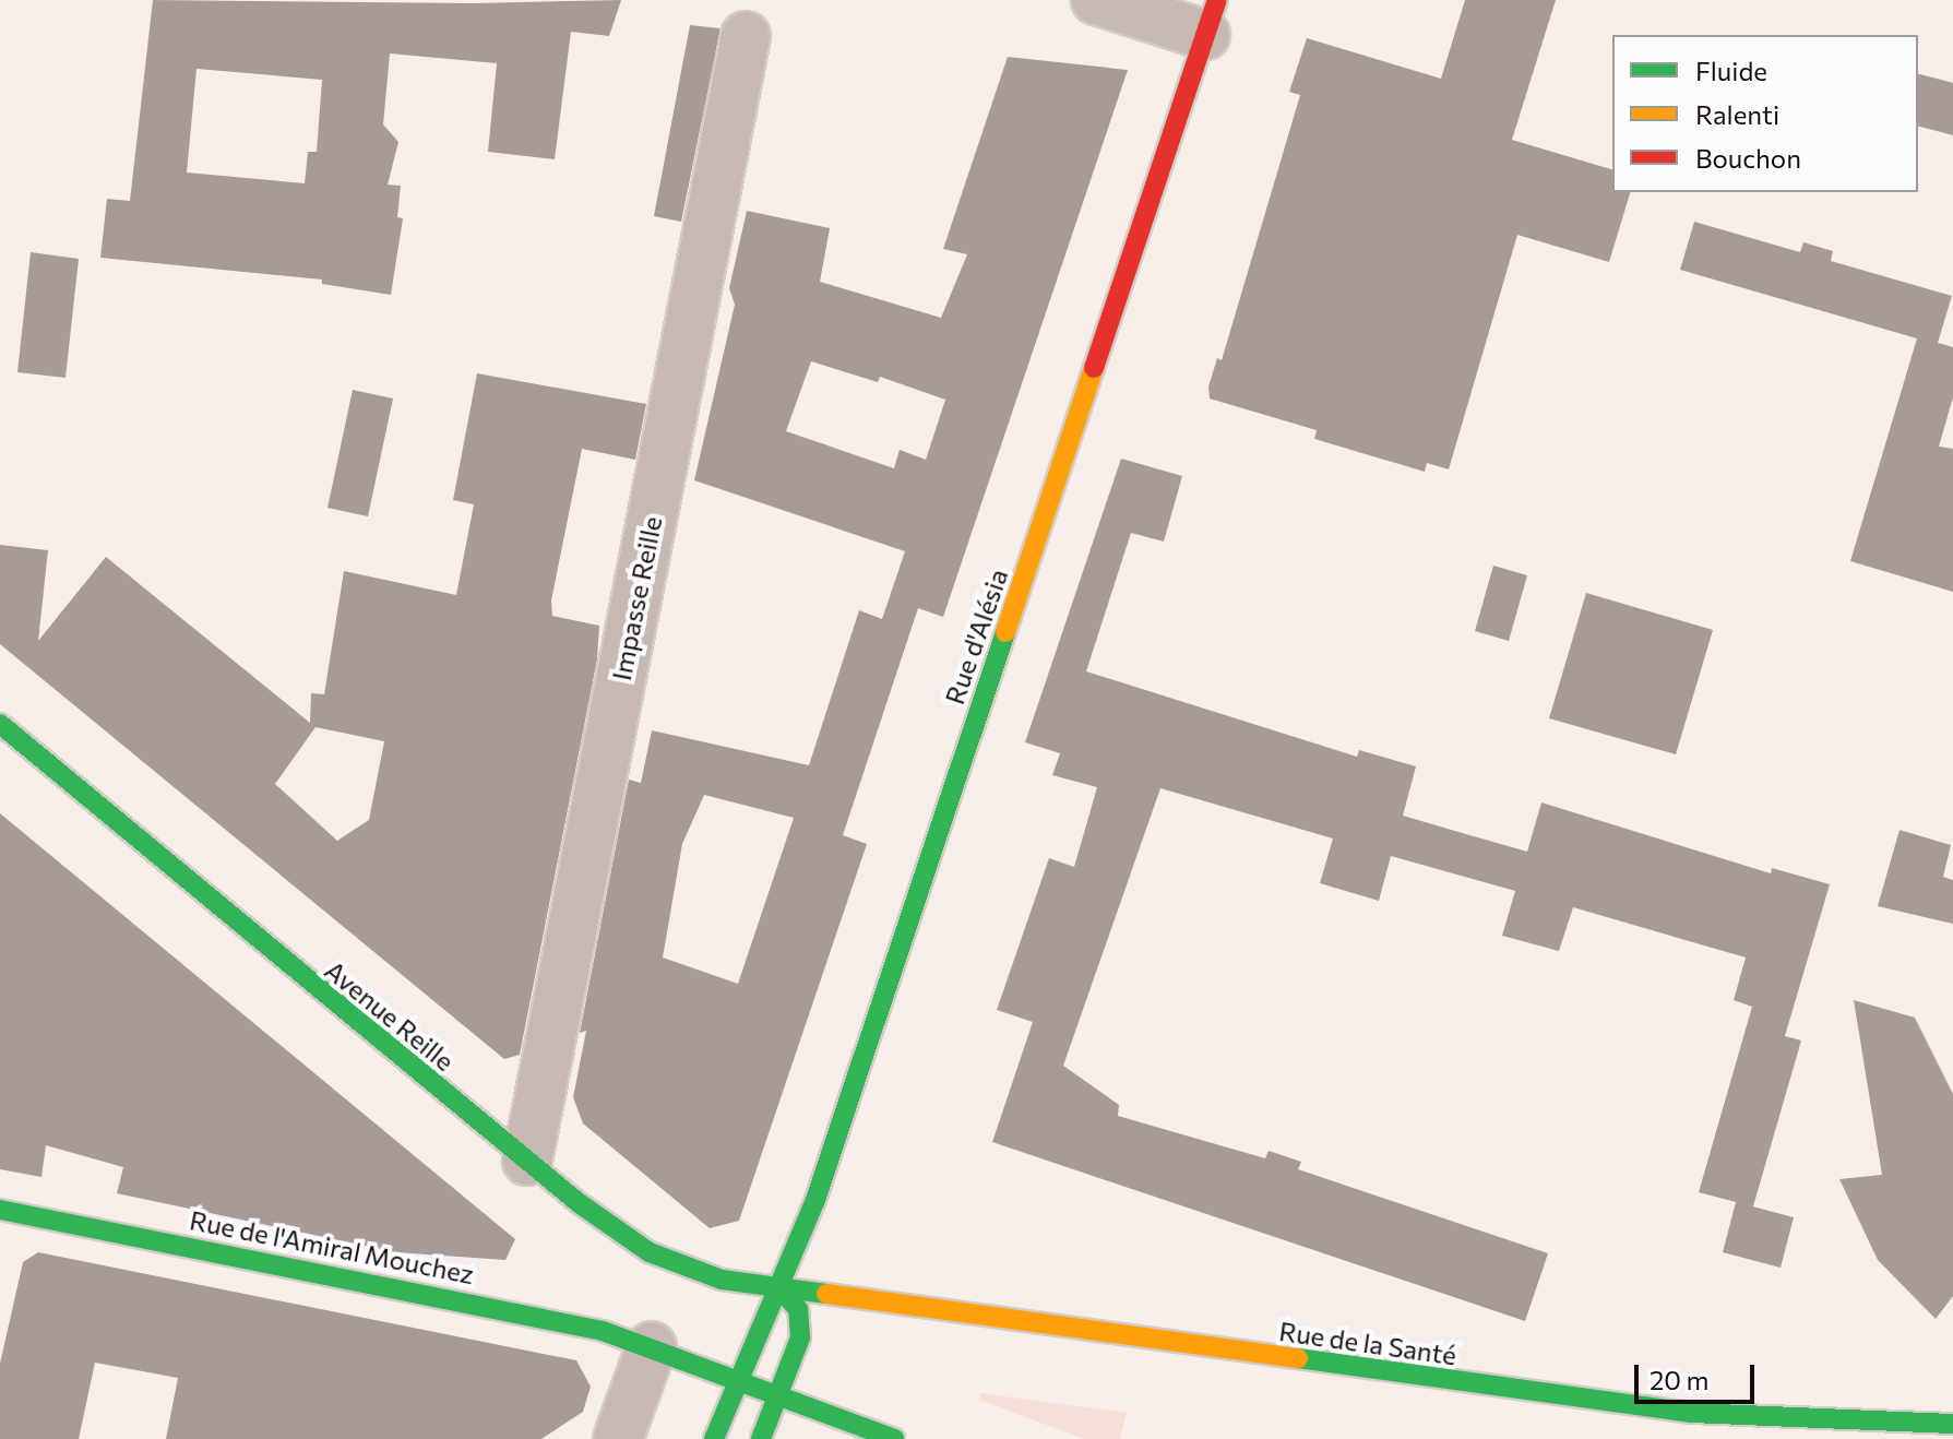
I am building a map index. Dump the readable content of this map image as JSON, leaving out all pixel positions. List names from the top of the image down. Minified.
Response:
{"streets":{"street":["Impasse Reille","Rue d'Alésia","Avenue Reille","Rue de l'Amiral Mouchez","Rue de la Santé"]},"crossings":[["Impasse Reille","Avenue Reille"],["Rue d'Alésia","Avenue Reille"],["Rue d'Alésia","Rue de l'Amiral Mouchez"],["Rue d'Alésia","Rue de la Santé"],["Avenue Reille","Rue de la Santé"]],"legend":["Fluide","Ralenti","Bouchon"],"scale_bar":"20 m"}
